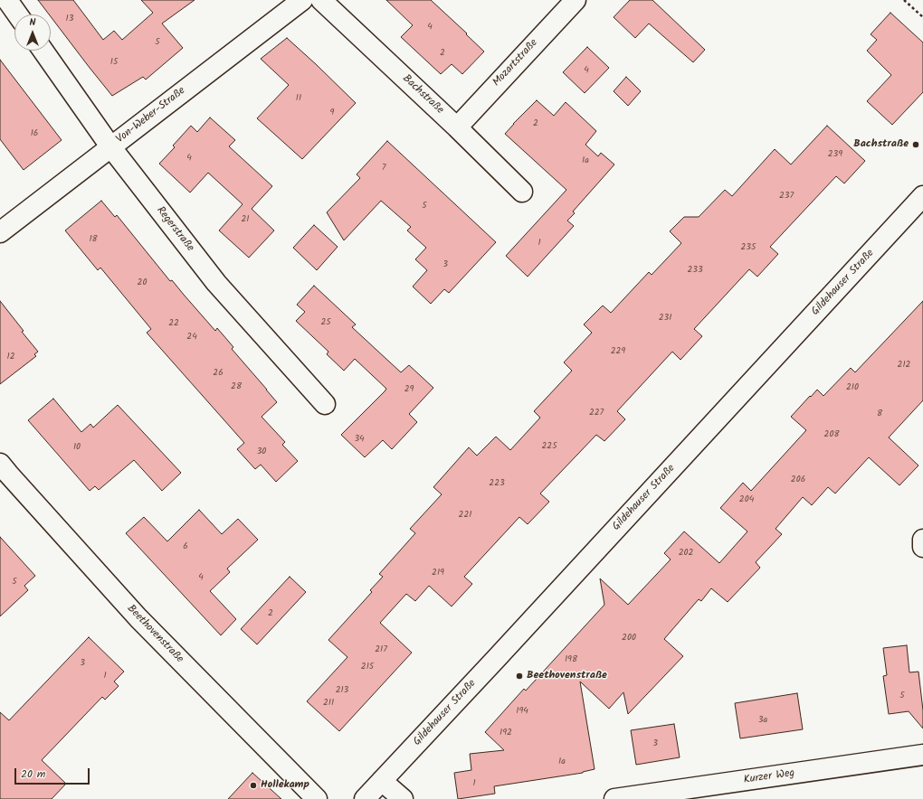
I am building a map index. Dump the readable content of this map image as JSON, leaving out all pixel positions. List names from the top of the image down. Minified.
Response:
{"streets":{"street":["Mozartstraße","Bachstraße","Von-Weber-Straße","Regerstraße","Gildehauser Straße","Beethovenstraße","Kurzer Weg"]},"crossings":[["Mozartstraße","Bachstraße"],["Von-Weber-Straße","Regerstraße"]],"places":["Bachstraße","Beethovenstraße","Hollekamp"],"house_numbers":["13","4","5","2","15","4","11","9","2","16","239","4","1a","7","237","5","21","18","1","235","3","233","20","231","25","22","24","229","12","212","26","28","210","29","227","8","208","34","225","10","30","206","223","204","221","6","202","219","4","5","2","200","217","198","3","215","1","213","5","211","194","3a","192","3","1a","1"],"scale_bar":"20 m","north":"top"}
